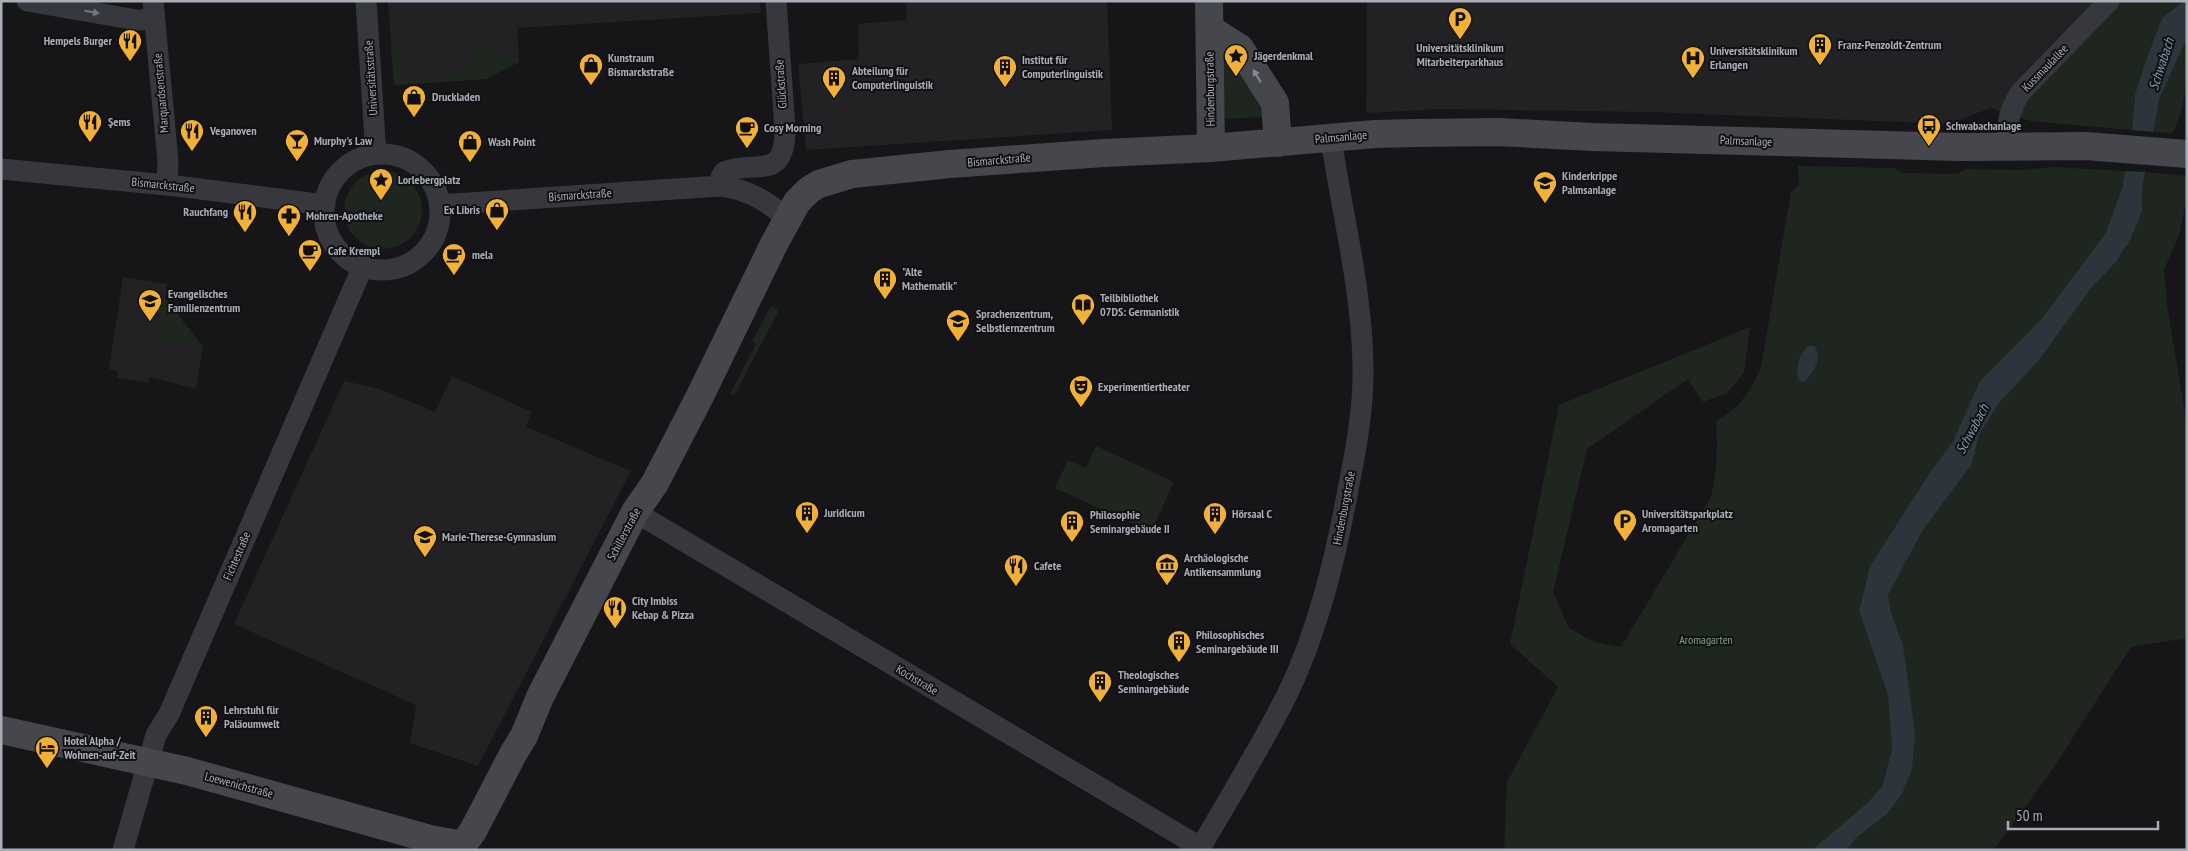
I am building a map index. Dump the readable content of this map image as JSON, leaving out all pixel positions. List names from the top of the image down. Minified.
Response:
{"streets":{"street":["Kussmaulallee","Universitätsstraße","Glückstraße","Hindenburgstraße","Marquardsenstraße","Palmsanlage","Bismarckstraße","Schillerstraße","Fichtestraße","Kochstraße","Loewenichstraße"]},"crossings":[["Kussmaulallee","Palmsanlage"],["Universitätsstraße","Bismarckstraße"],["Universitätsstraße","Fichtestraße"],["Glückstraße","Bismarckstraße"],["Hindenburgstraße","Palmsanlage"],["Hindenburgstraße","Bismarckstraße"],["Hindenburgstraße","Kochstraße"],["Marquardsenstraße","Bismarckstraße"],["Palmsanlage","Bismarckstraße"],["Bismarckstraße","Schillerstraße"],["Bismarckstraße","Fichtestraße"],["Schillerstraße","Kochstraße"],["Schillerstraße","Loewenichstraße"],["Fichtestraße","Loewenichstraße"]],"water":["Schwabach"],"parks":["Aromagarten"],"places":{"parking":["Universitätsklinikum Mitarbeiterparkhaus","Universitätsparkplatz Aromagarten"],"restaurant":["Hempels Burger","Şems","Veganoven","Rauchfang","Cafete","City Imbiss Kebap & Pizza"],"building":["Franz-Penzoldt-Zentrum","Institut für Computerlinguistik","Abteilung für Computerlinguistik","\"Alte Mathematik\"","Juridicum","Hörsaal C","Philosophie Seminargebäude II","Philosophisches Seminargebäude III","Theologisches Seminargebäude","Lehrstuhl für Paläoumwelt"],"place":["Jägerdenkmal","Lorlebergplatz"],"hospital":["Universitätsklinikum Erlangen"],"shop":["Kunstraum Bismarckstraße","Druckladen","Wash Point","Ex Libris"],"bus stop":["Schwabachanlage"],"cafe":["Cosy Morning","Cafe Krempl","mela"],"bar":["Murphy's Law"],"school or university":["Kinderkrippe Palmsanlage","Evangelisches Familienzentrum","Sprachenzentrum, Selbstlernzentrum","Marie-Therese-Gymnasium"],"pharmacy":["Mohren-Apotheke"],"library":["Teilbibliothek 07DS: Germanistik"],"theatre":["Experimentiertheater"],"museum":["Archäologische Antikensammlung"],"hotel":["Hotel Alpha / Wohnen-auf-Zeit"]},"scale_bar":"50 m"}
